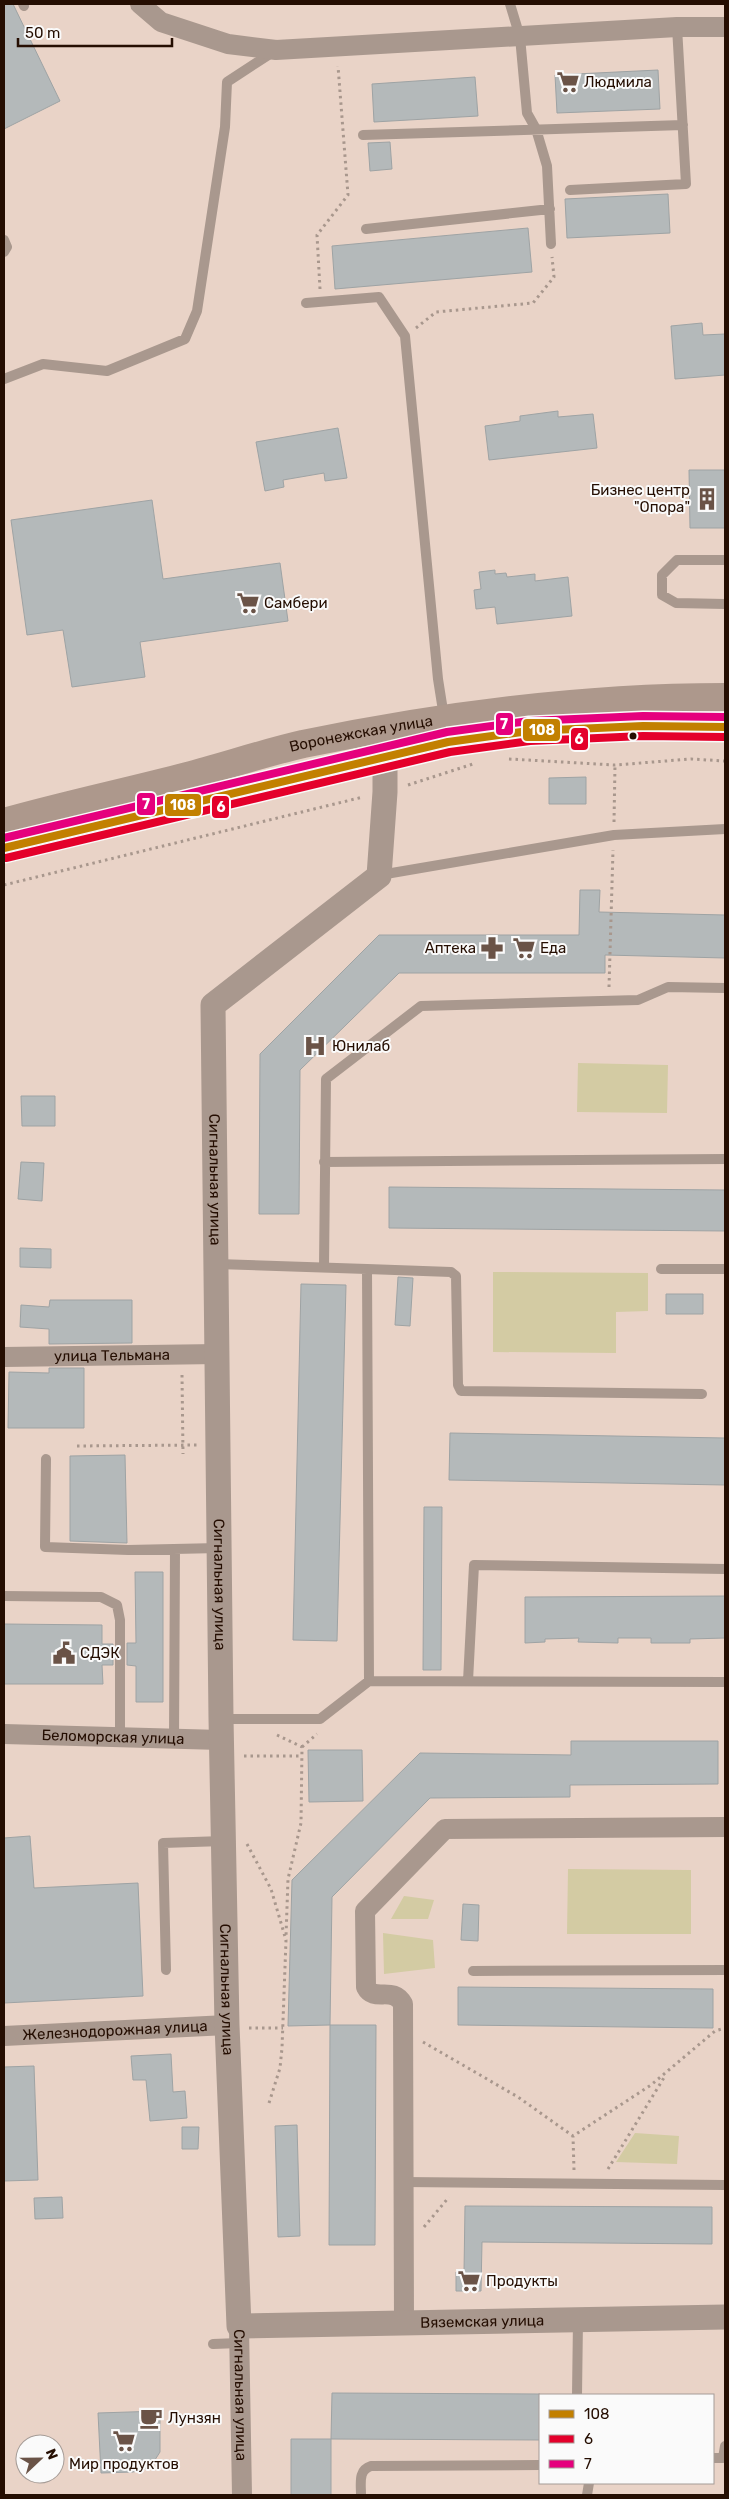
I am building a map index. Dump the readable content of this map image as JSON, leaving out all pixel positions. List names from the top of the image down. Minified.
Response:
{"streets":{"main road":["Воронежская улица"],"street":["Сигнальная улица","улица Тельмана","Беломорская улица","Железнодорожная улица","Вяземская улица"]},"crossings":[["Сигнальная улица","улица Тельмана"],["Сигнальная улица","Беломорская улица"],["Сигнальная улица","Железнодорожная улица"],["Сигнальная улица","Вяземская улица"]],"places":{"supermarket":["Людмила","Самбери","Еда","Продукты","Мир продуктов"],"building":["Бизнес центр \"Опора\""],"pharmacy":["Аптека"],"hospital":["Юнилаб"],"public building":["СДЭК"],"cafe":["Лунзян"]},"lines":["transit line 7","transit line 108","transit line 6"],"legend":["108","6","7"],"scale_bar":"50 m","north":"right"}
